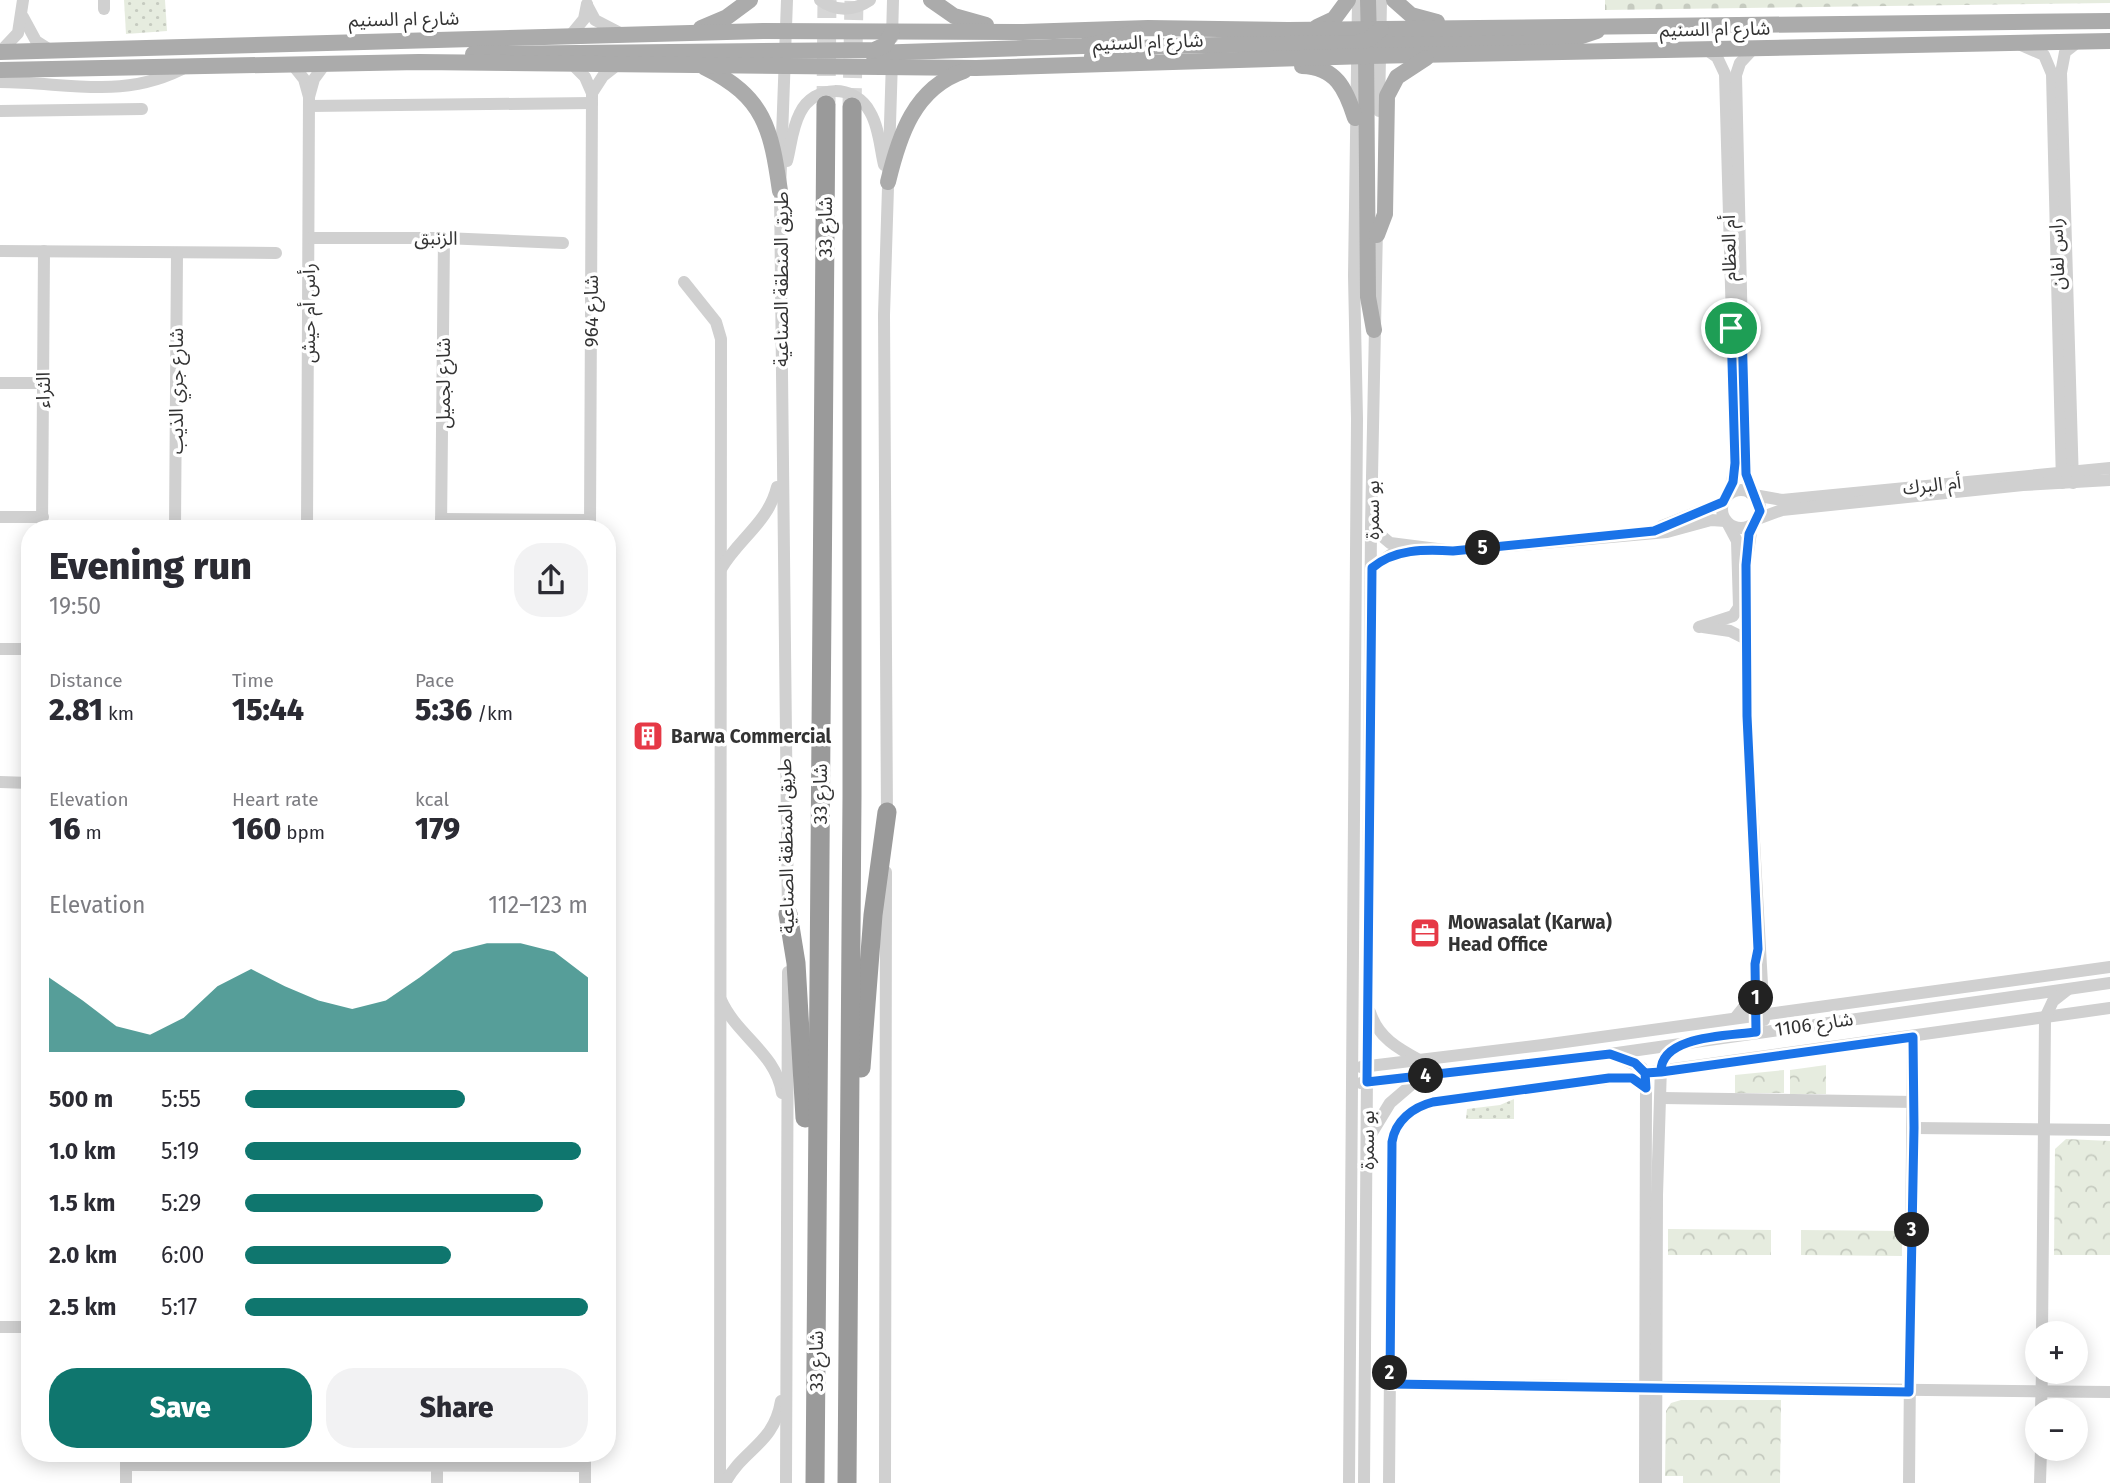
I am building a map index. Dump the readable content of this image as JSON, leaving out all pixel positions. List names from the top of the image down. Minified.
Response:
{"streets":{"highway":["شارع 33"],"main road":["شارع ام السنيم"],"street":["الزنبق","أم العظام","راس لفان","طريق المنطقة الصناعية","شارع 964","رأس أم حيش","شارع لجميل","الثراء","شارع جري الذيب","أم البرك","بو سمرة","شارع 1106"]},"crossings":[["شارع ام السنيم","أم العظام"],["شارع ام السنيم","راس لفان"],["شارع ام السنيم","طريق المنطقة الصناعية"],["شارع ام السنيم","رأس أم حيش"],["شارع ام السنيم","بو سمرة"],["الزنبق","رأس أم حيش"],["الزنبق","شارع لجميل"],["أم العظام","أم البرك"],["راس لفان","أم البرك"],["بو سمرة","شارع 1106"]],"places":{"building":["Barwa Commercial"],"office":["Mowasalat (Karwa) Head Office"]},"page":{"heading":["Evening run","19:50"],"pins":["5","1","4","3","2"],"stats":[["Distance","2.81 km"],["Time","15:44"],["Pace","5:36 /km"],["Elevation","16 m"],["Heart rate","160 bpm"],["kcal","179"]],"chart":["Elevation","112–123 m"],"list":[{"name":"500 m","note":"5:55"},{"name":"1.0 km","note":"5:19"},{"name":"1.5 km","note":"5:29"},{"name":"2.0 km","note":"6:00"},{"name":"2.5 km","note":"5:17"}],"map_buttons":["+","−"],"buttons":["Save","Share"]}}
